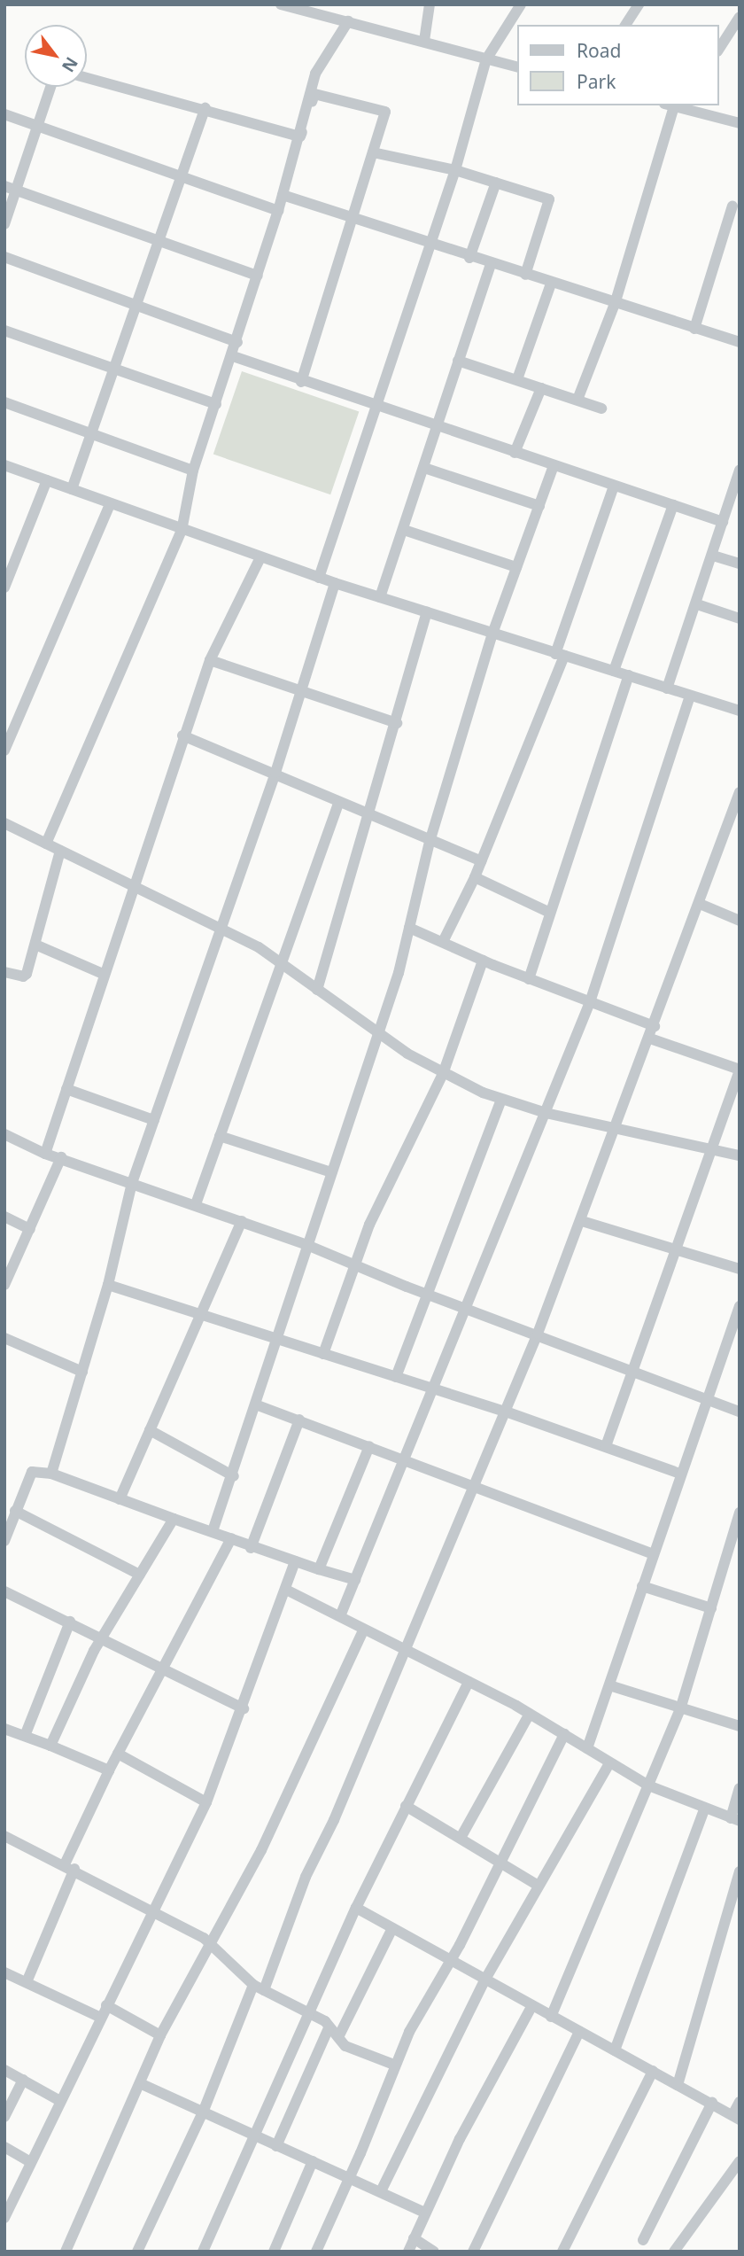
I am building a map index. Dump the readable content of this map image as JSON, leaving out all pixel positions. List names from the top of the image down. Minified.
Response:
{"legend":["Road","Park"],"north":"bottom right"}
